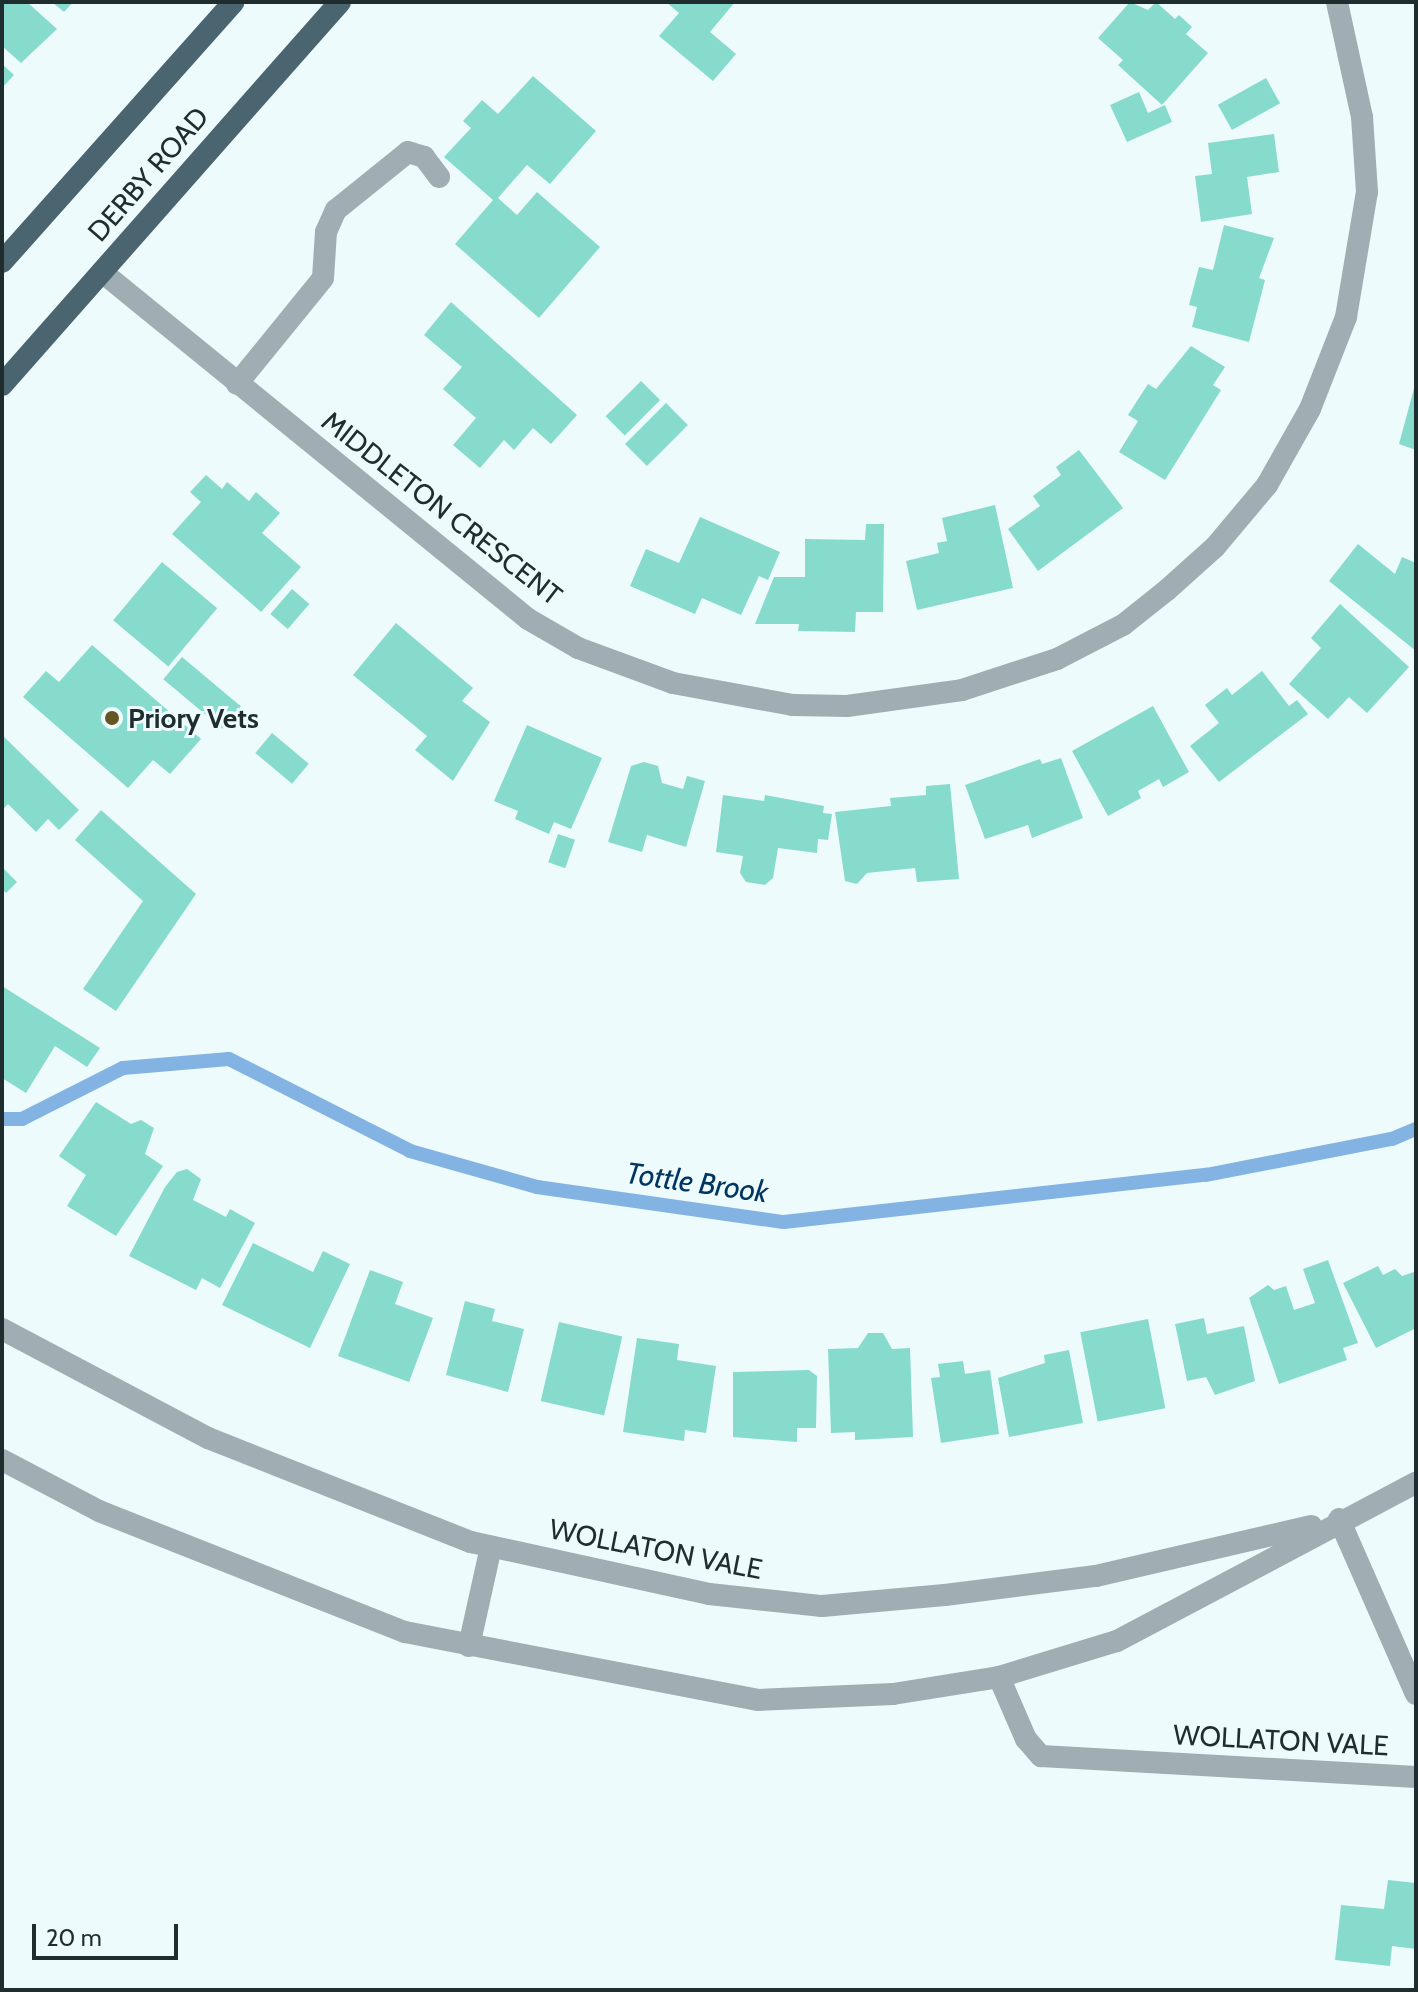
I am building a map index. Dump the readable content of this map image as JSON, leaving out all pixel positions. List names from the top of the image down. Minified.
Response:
{"streets":{"highway":["DERBY ROAD"],"street":["MIDDLETON CRESCENT","WOLLATON VALE"]},"crossings":[["DERBY ROAD","MIDDLETON CRESCENT"]],"water":["Tottle Brook"],"places":["Priory Vets"],"scale_bar":"20 m"}
